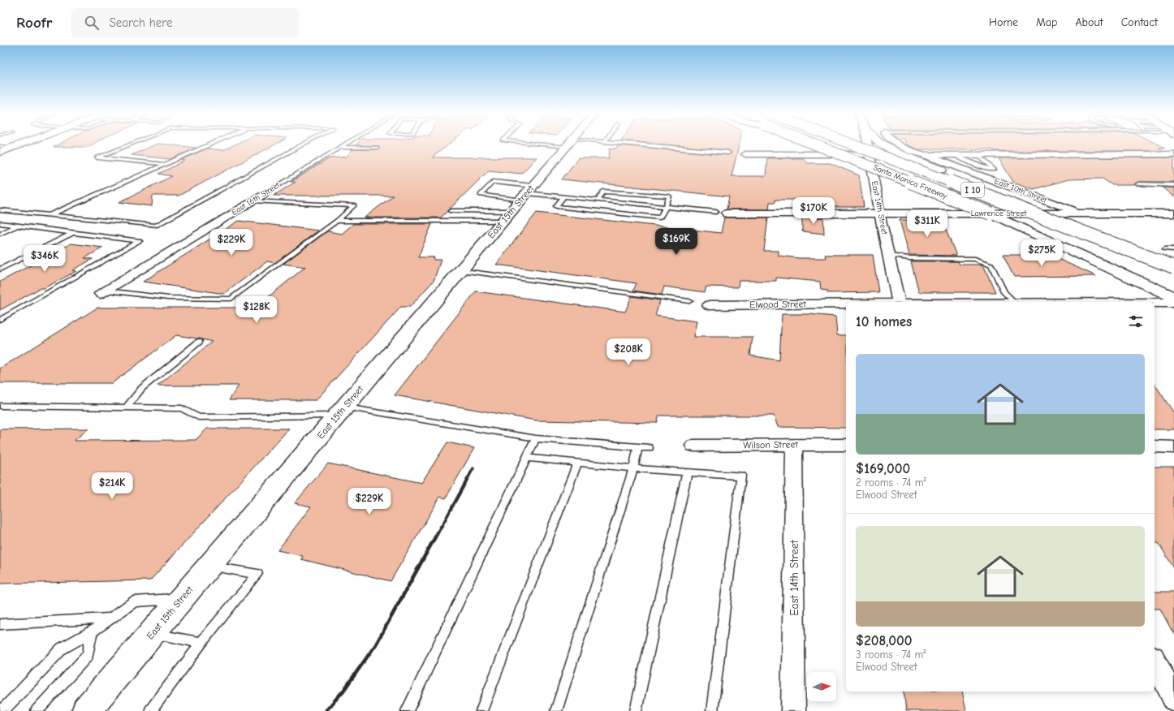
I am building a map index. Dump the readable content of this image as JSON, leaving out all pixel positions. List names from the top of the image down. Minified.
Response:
{"streets":{"main road":["Santa Monica Freeway","I 10","East 15th Street"],"street":["East 10th Street","East 16th Street","East 14th Street","Lawrence Street","Elwood Street","Wilson Street"]},"crossings":[["East 10th Street","Lawrence Street"],["East 14th Street","Lawrence Street"],["East 14th Street","Wilson Street"]],"north":"right","page":{"header":"Roofr","search":"Search here","nav":["Home","Map","About","Contact"],"price":["$170K","$311K","$169K","$229K","$275K","$346K","$128K","$208K","$214K","$229K"],"heading":"10 homes","list":[{"name":"$169,000","note":"2 rooms · 74 m² · Elwood Street"},{"name":"$208,000","note":"3 rooms · 74 m² · Elwood Street"}]}}
